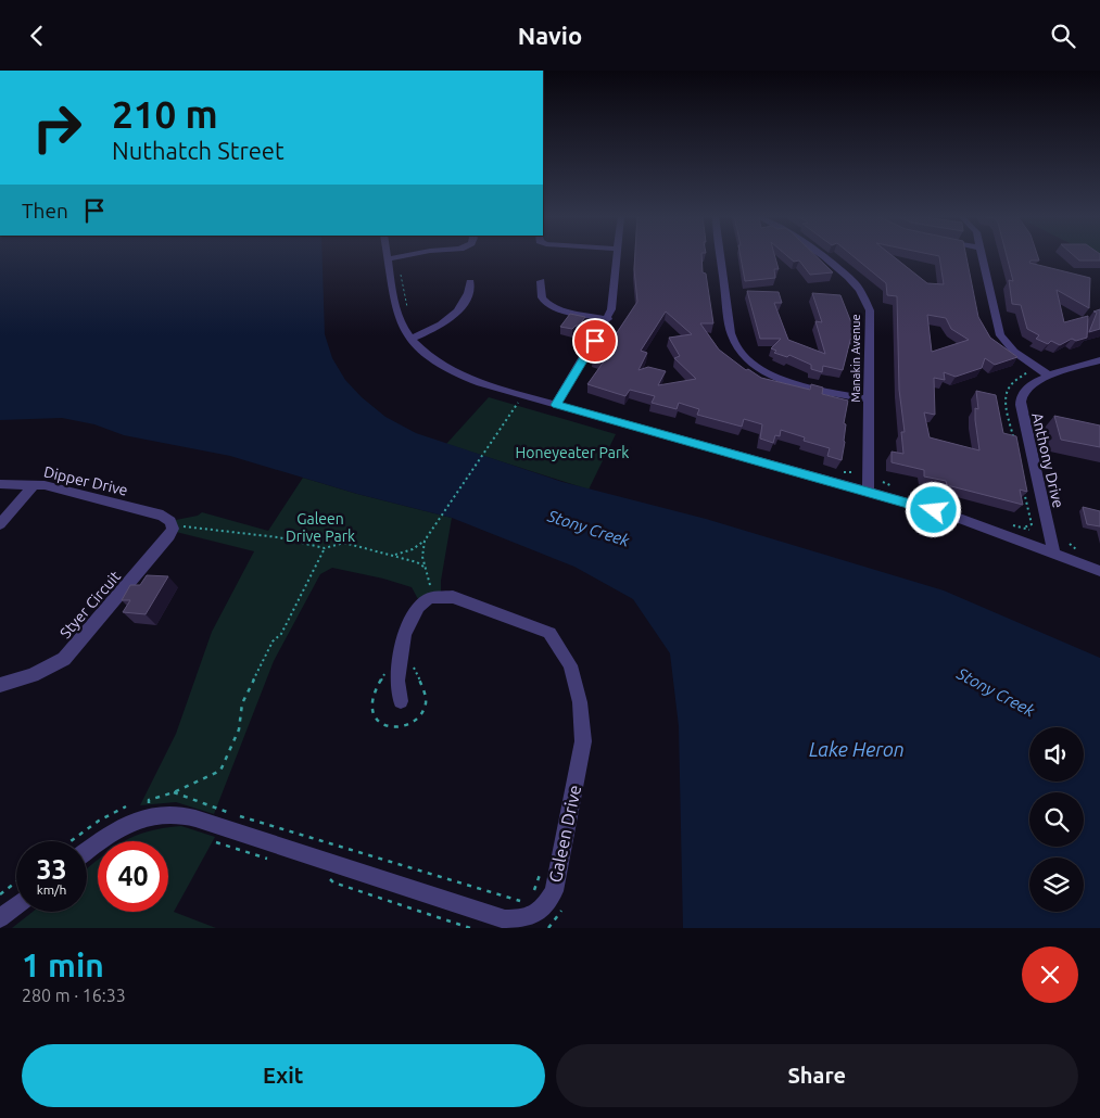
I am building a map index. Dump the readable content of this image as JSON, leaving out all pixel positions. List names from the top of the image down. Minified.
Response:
{"streets":{"street":["Manakin Avenue","Anthony Drive","Dipper Drive","Styer Circuit","Galeen Drive"]},"crossings":[["Dipper Drive","Styer Circuit"]],"water":["Stony Creek","Lake Heron"],"parks":["Honeyeater Park","Galeen Drive Park"],"page":{"header":"Navio","turn":["210 m","Nuthatch Street"],"then":"Then","speed":"33 km/h","limit":"40","heading":["1 min","280 m · 16:33"],"buttons":["Exit","Share"]}}
